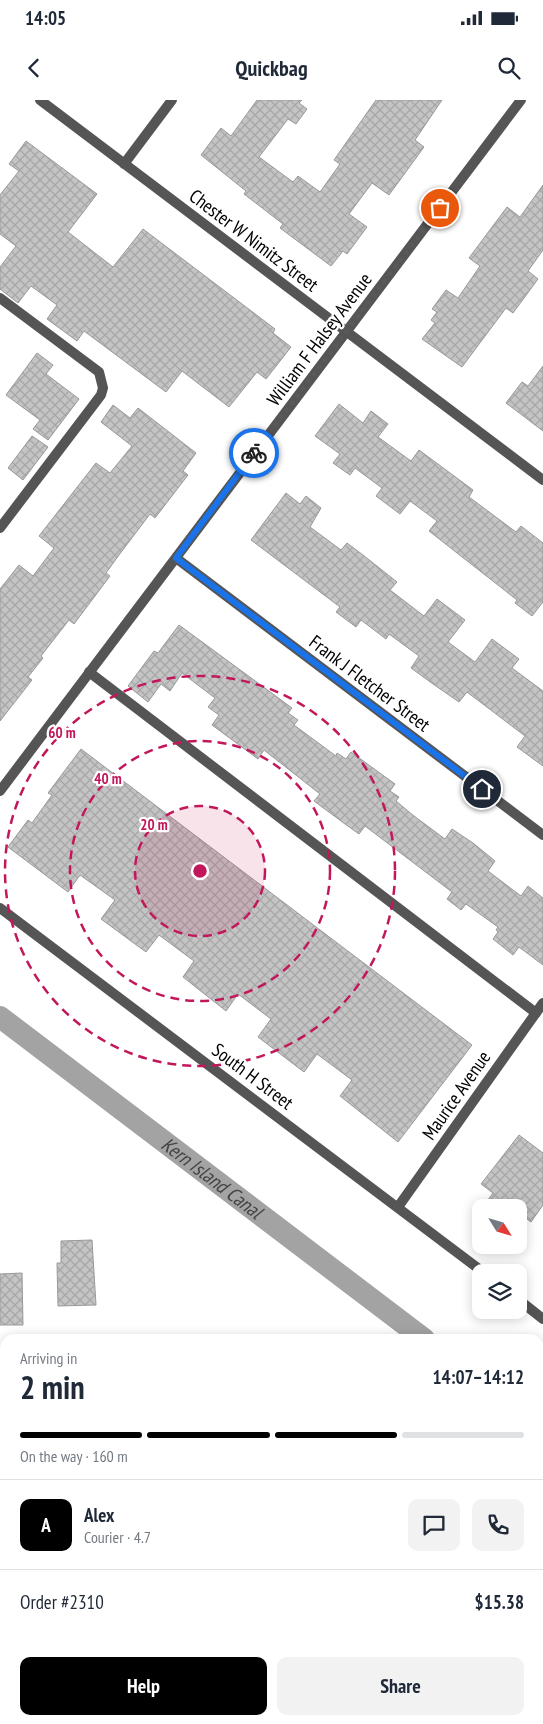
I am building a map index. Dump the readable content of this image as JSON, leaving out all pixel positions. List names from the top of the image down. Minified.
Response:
{"streets":{"street":["Chester W Nimitz Street","William F Halsey Avenue","Frank J Fletcher Street","South H Street","Maurice Avenue"]},"crossings":[["Chester W Nimitz Street","William F Halsey Avenue"],["William F Halsey Avenue","Frank J Fletcher Street"],["South H Street","Maurice Avenue"]],"water":["Kern Island Canal"],"north":"bottom right","page":{"status":"14:05","header":"Quickbag","heading":["2 min","Arriving in","14:07–14:12"],"panel":["Alex","Courier · 4.7","Order #2310","$15.38"],"bar":"On the way · 160 m","round":"A","buttons":["Help","Share"]},"rings":["60 m","40 m","20 m"]}
